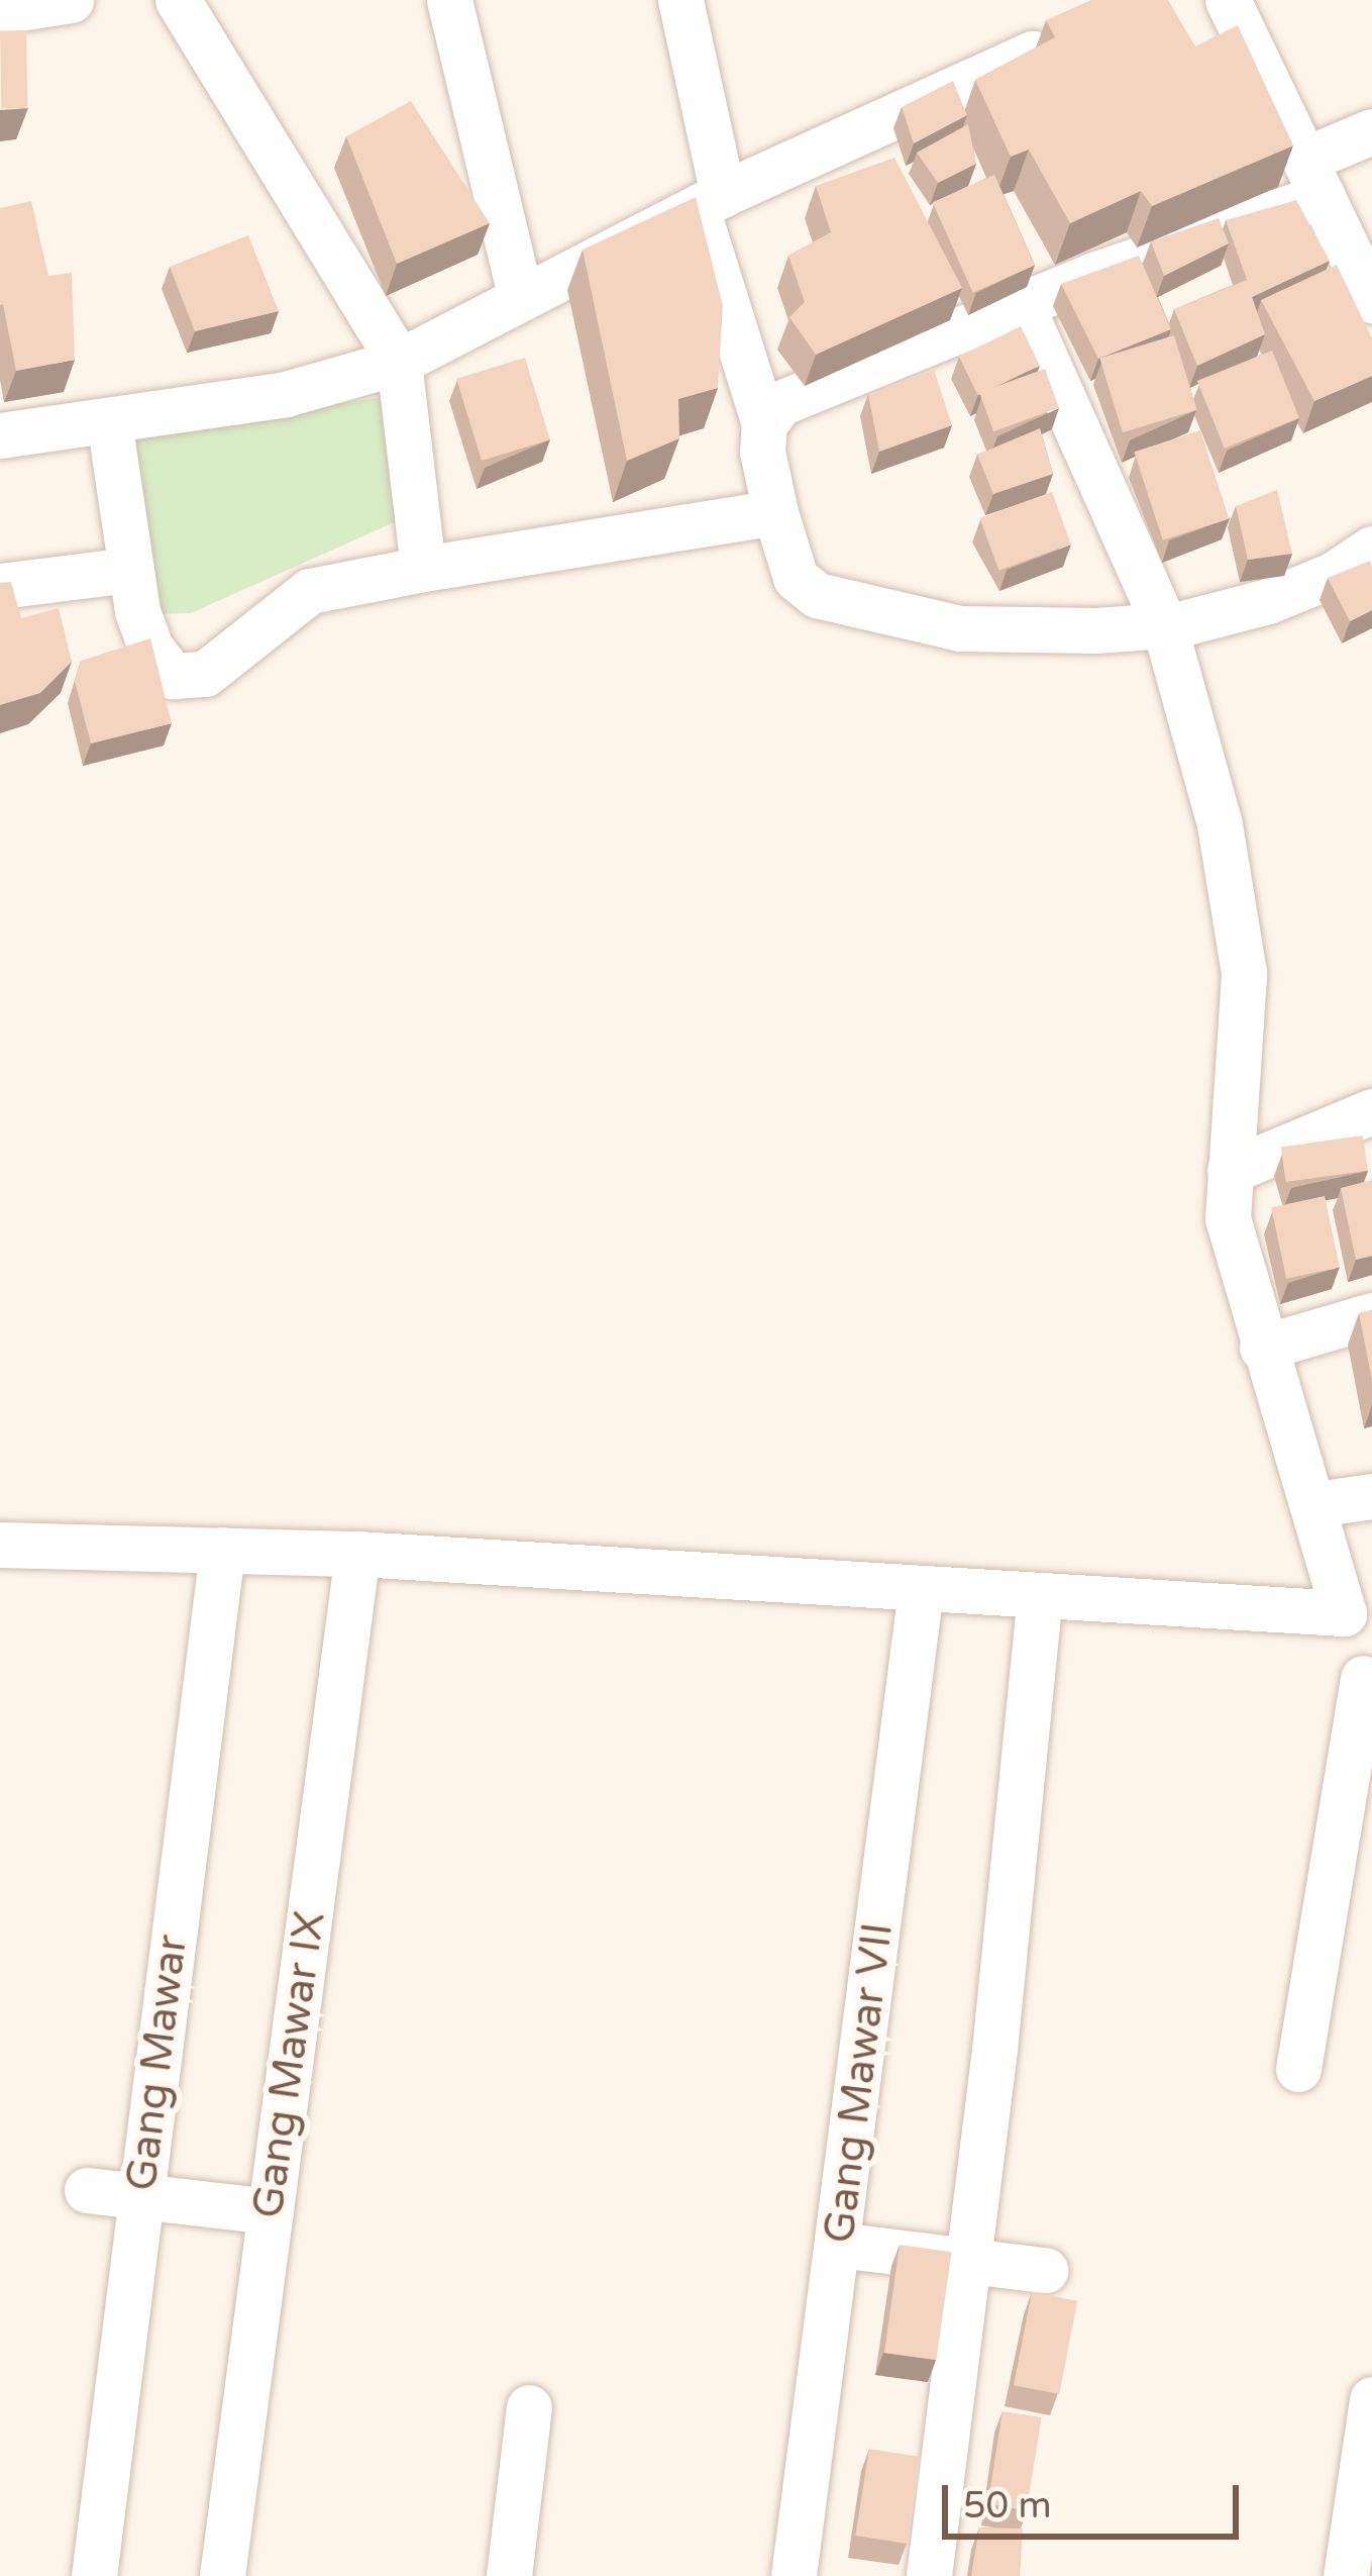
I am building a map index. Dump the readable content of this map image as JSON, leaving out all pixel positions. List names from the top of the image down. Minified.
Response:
{"streets":{"street":["Gang Mawar","Gang Mawar IX","Gang Mawar VII"]},"scale_bar":"50 m"}
